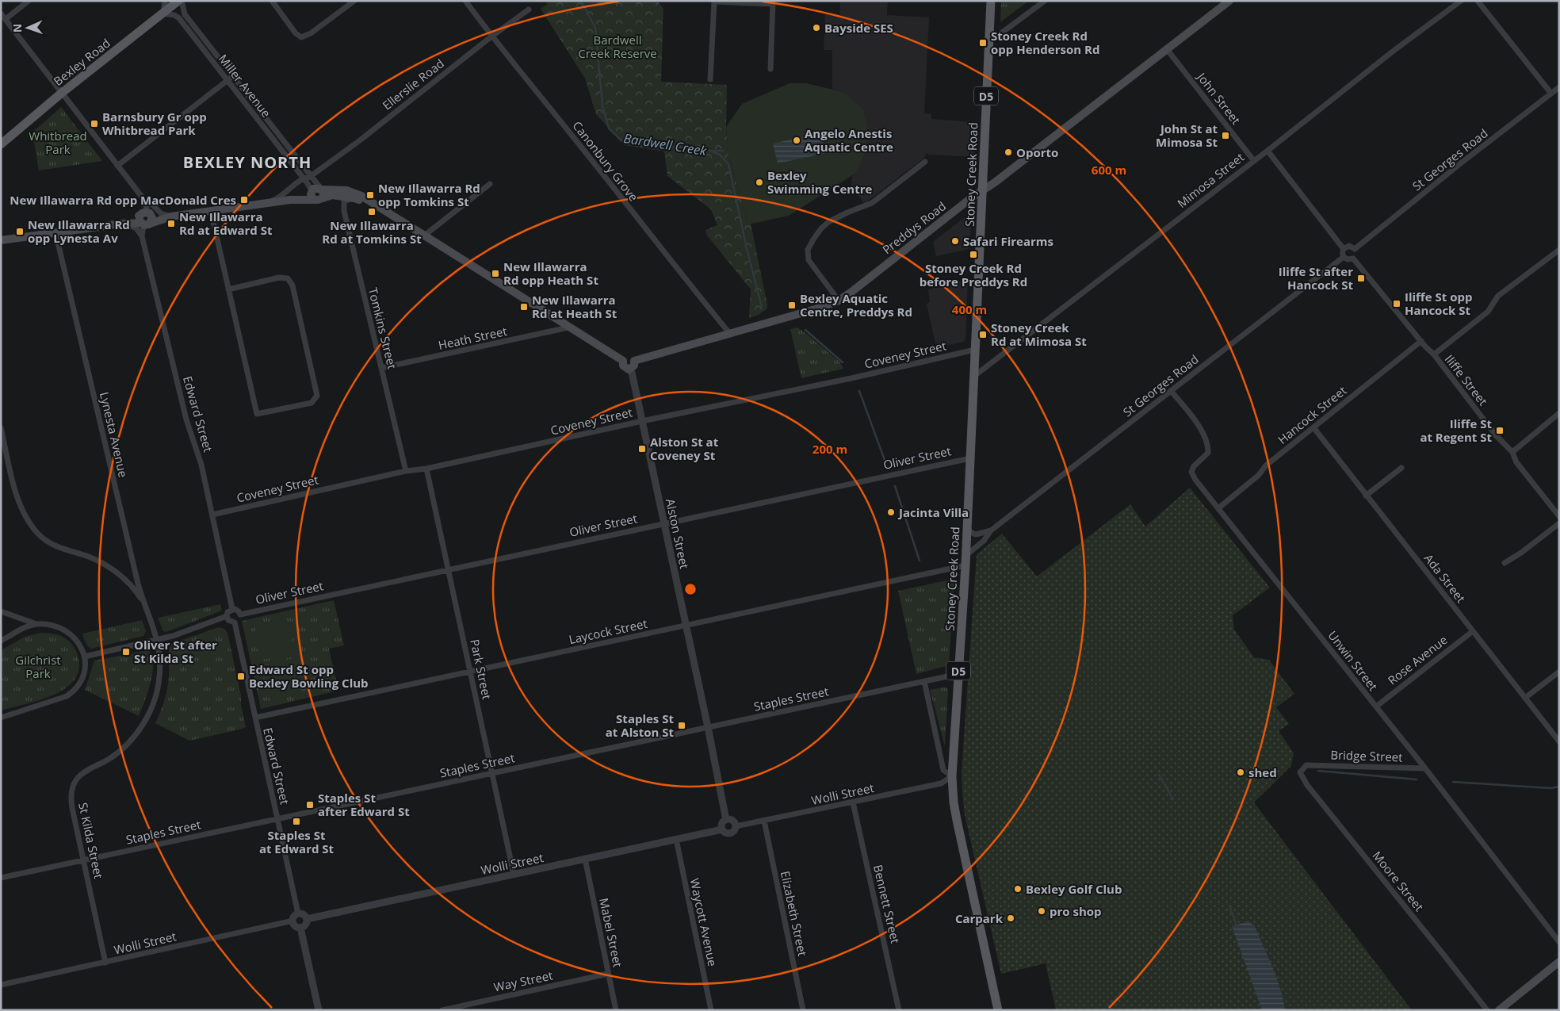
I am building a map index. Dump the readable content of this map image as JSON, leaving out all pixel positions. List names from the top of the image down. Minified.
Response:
{"streets":{"main road":["Bexley Road","D5","Stoney Creek Road","Preddys Road"],"street":["Ellerslie Road","Miller Avenue","John Street","St Georges Road","Canonbury Grove","Mimosa Street","Tomkins Street","Heath Street","Coveney Street","Iliffe Street","Edward Street","Hancock Street","Lynesta Avenue","Oliver Street","Alston Street","Ada Street","Laycock Street","Rose Avenue","Unwin Street","Park Street","Staples Street","Bridge Street","Wolli Street","St Kilda Street","Moore Street","Bennett Street","Elizabeth Street","Waycott Avenue","Mabel Street","Way Street"]},"crossings":[["Bexley Road","Miller Avenue"],["Ellerslie Road","Miller Avenue"],["Ellerslie Road","Canonbury Grove"],["John Street","Mimosa Street"],["John Street","Preddys Road"],["St Georges Road","Stoney Creek Road"],["St Georges Road","Iliffe Street"],["St Georges Road","Laycock Street"],["St Georges Road","Unwin Street"],["Canonbury Grove","Preddys Road"],["Stoney Creek Road","Mimosa Street"],["Stoney Creek Road","Preddys Road"],["Stoney Creek Road","Coveney Street"],["Stoney Creek Road","Oliver Street"],["Stoney Creek Road","Laycock Street"],["Stoney Creek Road","Staples Street"],["Stoney Creek Road","Wolli Street"],["Preddys Road","Alston Street"],["Tomkins Street","Heath Street"],["Tomkins Street","Coveney Street"],["Coveney Street","Edward Street"],["Coveney Street","Alston Street"],["Coveney Street","Park Street"],["Iliffe Street","Hancock Street"],["Edward Street","Oliver Street"],["Edward Street","Laycock Street"],["Edward Street","Staples Street"],["Edward Street","Wolli Street"],["Hancock Street","Ada Street"],["Hancock Street","Unwin Street"],["Lynesta Avenue","St Kilda Street"],["Oliver Street","Alston Street"],["Oliver Street","Park Street"],["Alston Street","Laycock Street"],["Alston Street","Staples Street"],["Alston Street","Wolli Street"],["Ada Street","Rose Avenue"],["Laycock Street","Park Street"],["Rose Avenue","Unwin Street"],["Unwin Street","Bridge Street"],["Park Street","Staples Street"],["Park Street","Wolli Street"],["Staples Street","St Kilda Street"],["Bridge Street","Moore Street"],["Wolli Street","St Kilda Street"],["Wolli Street","Bennett Street"],["Wolli Street","Elizabeth Street"],["Wolli Street","Waycott Avenue"],["Wolli Street","Mabel Street"],["Mabel Street","Way Street"]],"districts":["BEXLEY NORTH"],"water":["Bardwell Creek"],"parks":["Bardwell Creek Reserve","Whitbread Park","Gilchrist Park"],"places":{"other":["Bayside SES","Angelo Anestis Aquatic Centre","Oporto","Bexley Swimming Centre","Safari Firearms","Jacinta Villa","shed","Bexley Golf Club","pro shop","Carpark"],"transit":["Stoney Creek Rd opp Henderson Rd","Barnsbury Gr opp Whitbread Park","John St at Mimosa St","New Illawarra Rd opp Tomkins St","New Illawarra Rd opp MacDonald Cres","New Illawarra Rd at Tomkins St","New Illawarra Rd at Edward St","New Illawarra Rd opp Lynesta Av","Stoney Creek Rd before Preddys Rd","New Illawarra Rd opp Heath St","Iliffe St after Hancock St","Iliffe St opp Hancock St","Bexley Aquatic Centre, Preddys Rd","New Illawarra Rd at Heath St","Stoney Creek Rd at Mimosa St","Iliffe St at Regent St","Alston St at Coveney St","Oliver St after St Kilda St","Edward St opp Bexley Bowling Club","Staples St at Alston St","Staples St after Edward St","Staples St at Edward St"]},"north":"left","rings":["600 m","400 m","200 m"]}
